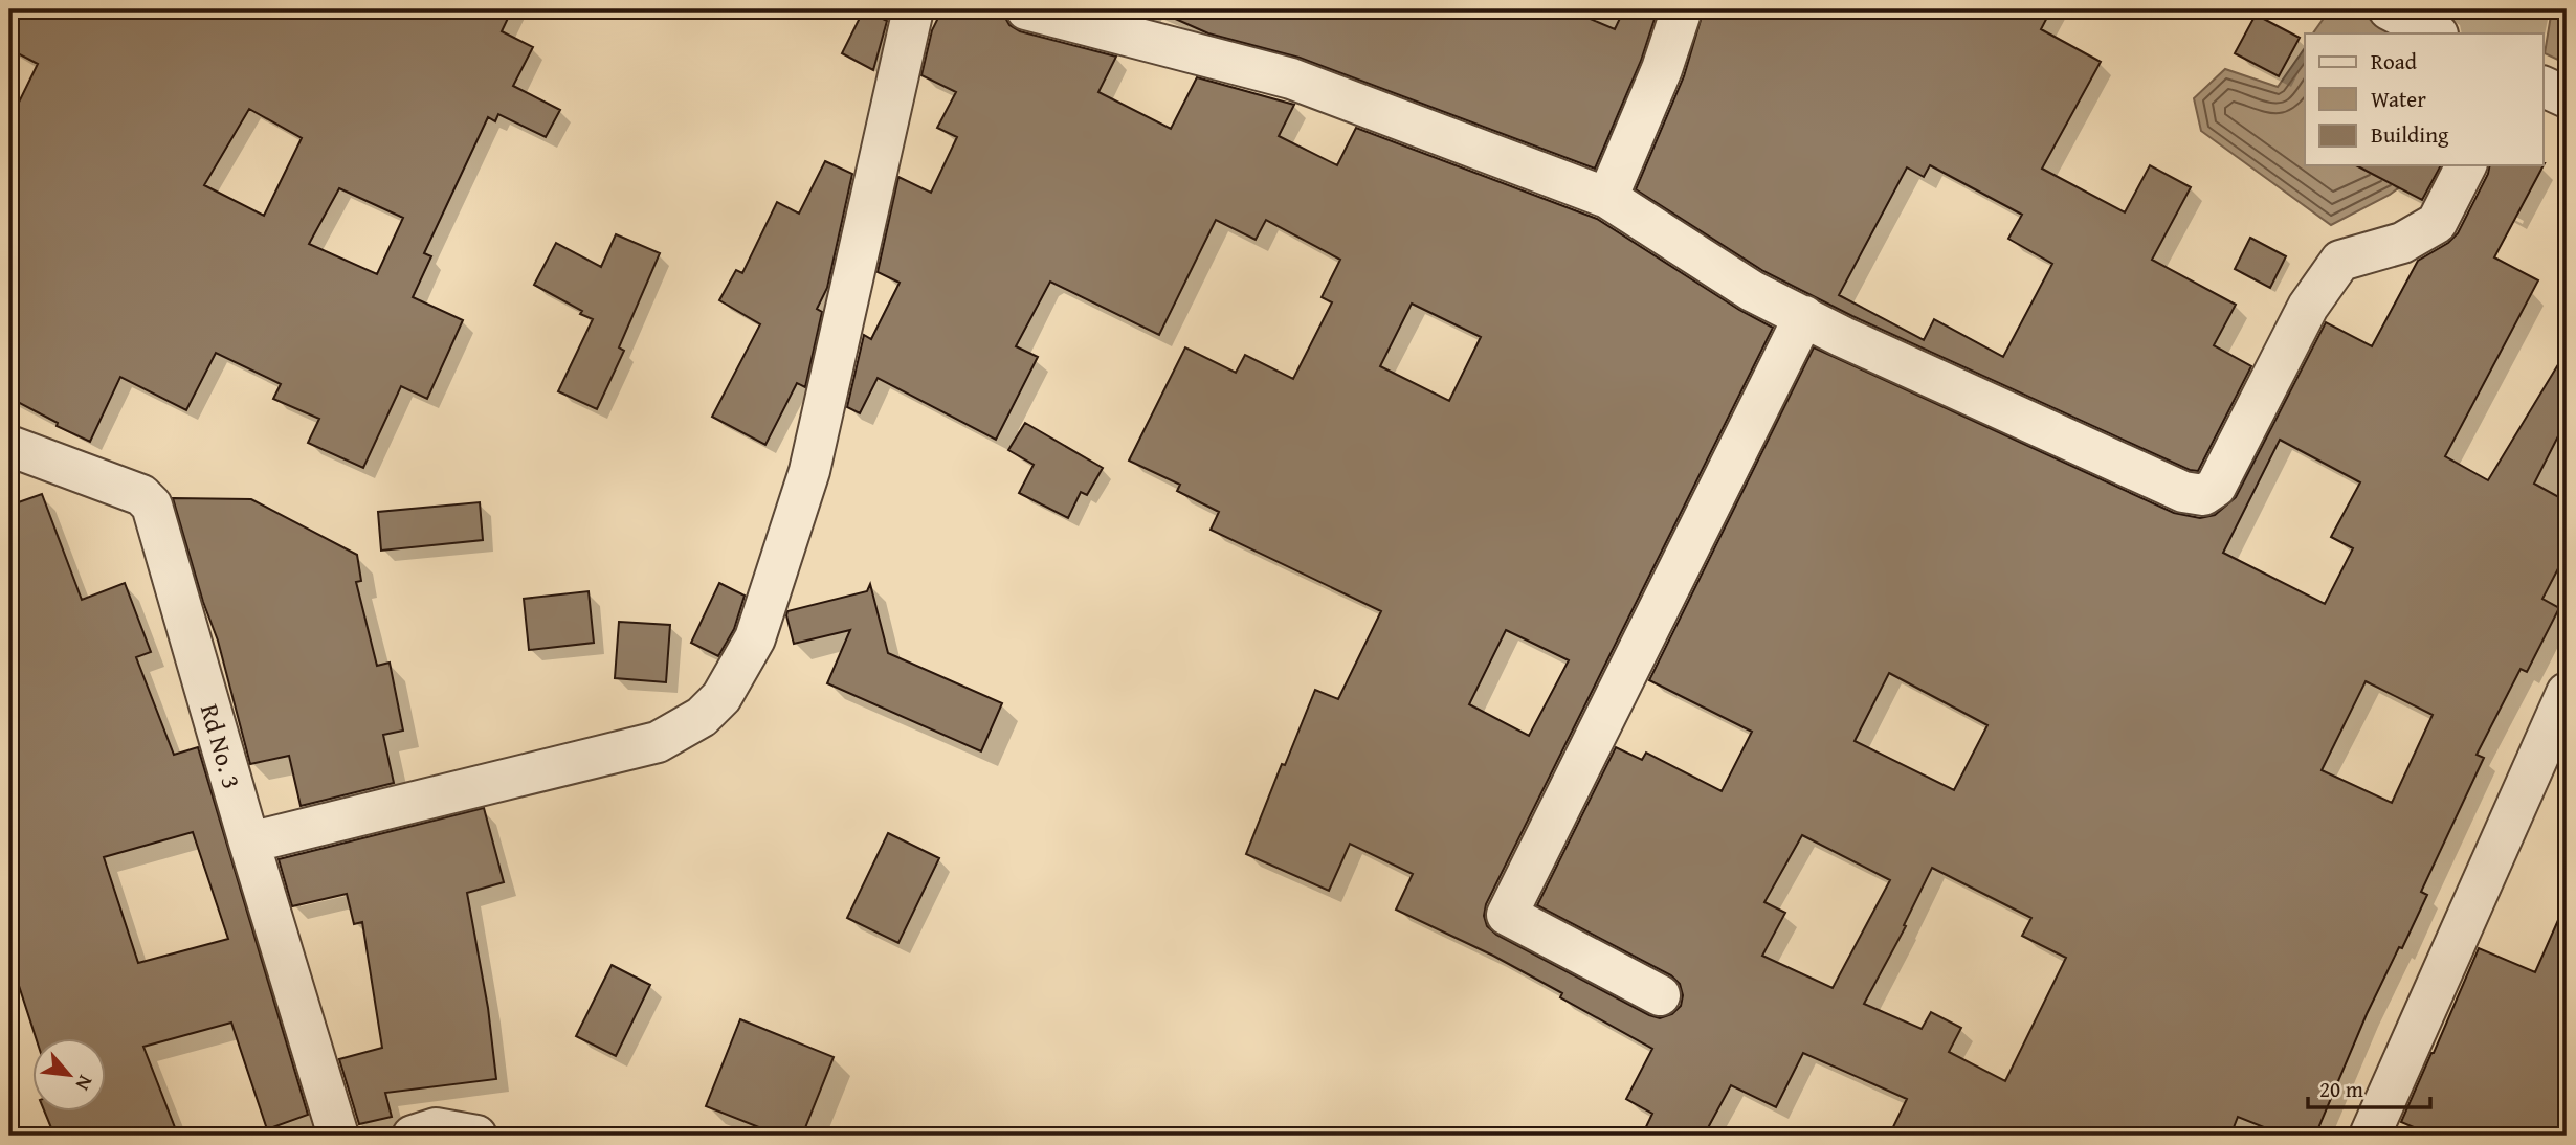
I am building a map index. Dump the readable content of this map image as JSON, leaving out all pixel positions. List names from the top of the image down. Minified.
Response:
{"streets":{"street":["Rd No. 3"]},"legend":["Road","Water","Building"],"scale_bar":"20 m","north":"bottom right"}
